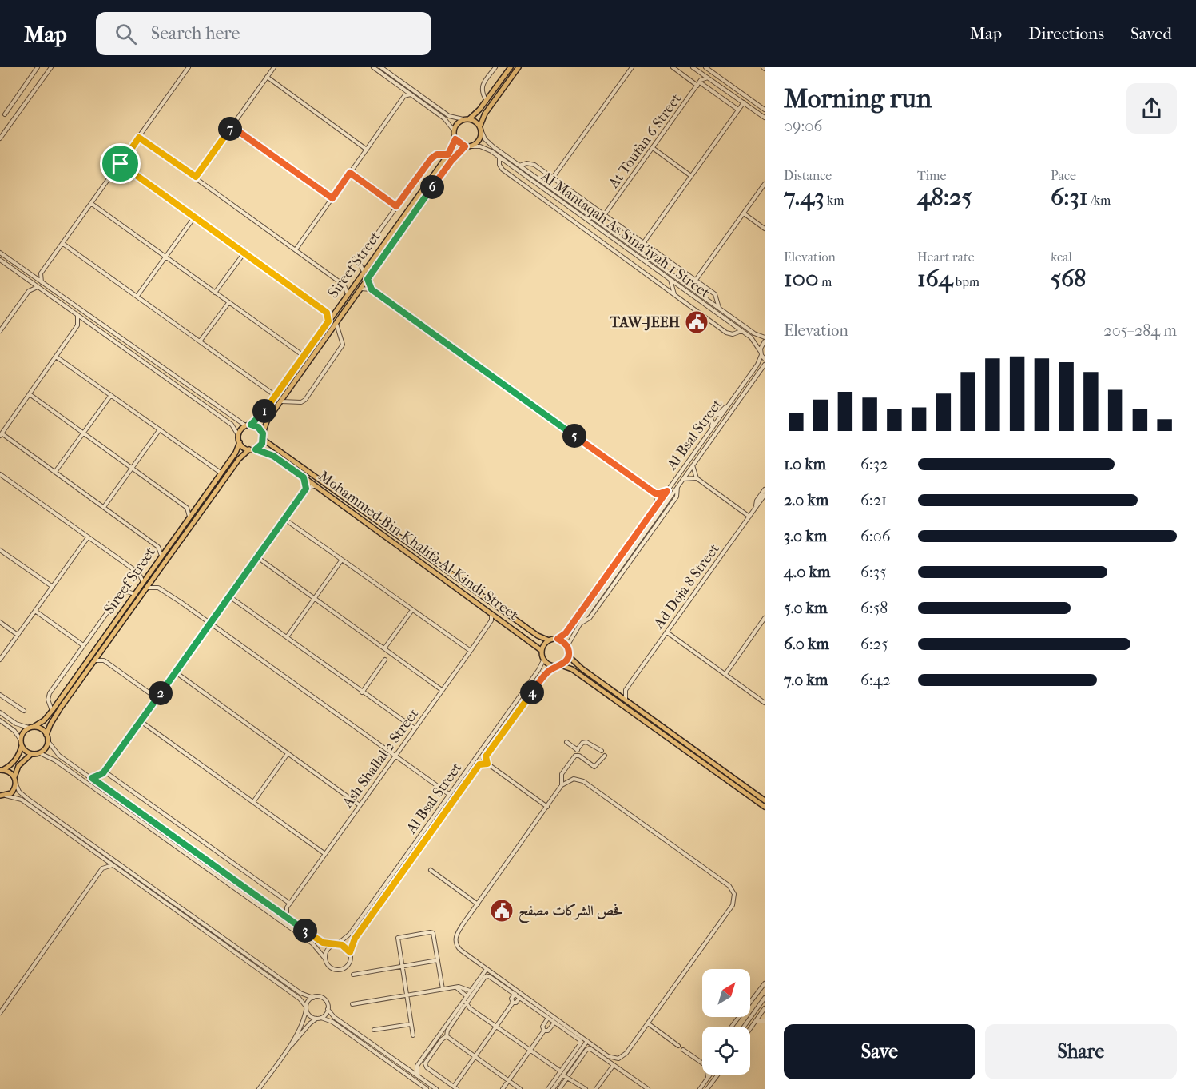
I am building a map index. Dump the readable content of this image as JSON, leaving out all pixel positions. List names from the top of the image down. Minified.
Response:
{"streets":{"main road":["Sireef Street","Mohammed Bin Khalifa Al Kindi Street"],"street":["At Toufan 6 Street","Al Mantaqah As Sina'iyah 1 Street","Al Bsal Street","Ad Doja 8 Street","Ash Shallal 2 Street"]},"crossings":[["Al Mantaqah As Sina'iyah 1 Street","Sireef Street"],["Al Mantaqah As Sina'iyah 1 Street","Al Bsal Street"],["Sireef Street","Mohammed Bin Khalifa Al Kindi Street"],["Al Bsal Street","Mohammed Bin Khalifa Al Kindi Street"]],"places":{"public building":["TAW-JEEH","فحص الشركات مصفح"]},"north":"top right","page":{"header":"Map","search":"Search here","nav":["Map","Directions","Saved"],"heading":["Morning run","09:06"],"pins":["7","6","1","5","4","2","3"],"stats":[["Distance","7.43 km"],["Time","48:25"],["Pace","6:31 /km"],["Elevation","100 m"],["Heart rate","164 bpm"],["kcal","568"]],"chart":["Elevation","205–284 m"],"list":[{"name":"1.0 km","note":"6:32"},{"name":"2.0 km","note":"6:21"},{"name":"3.0 km","note":"6:06"},{"name":"4.0 km","note":"6:35"},{"name":"5.0 km","note":"6:58"},{"name":"6.0 km","note":"6:25"},{"name":"7.0 km","note":"6:42"}],"buttons":["Save","Share"]}}
